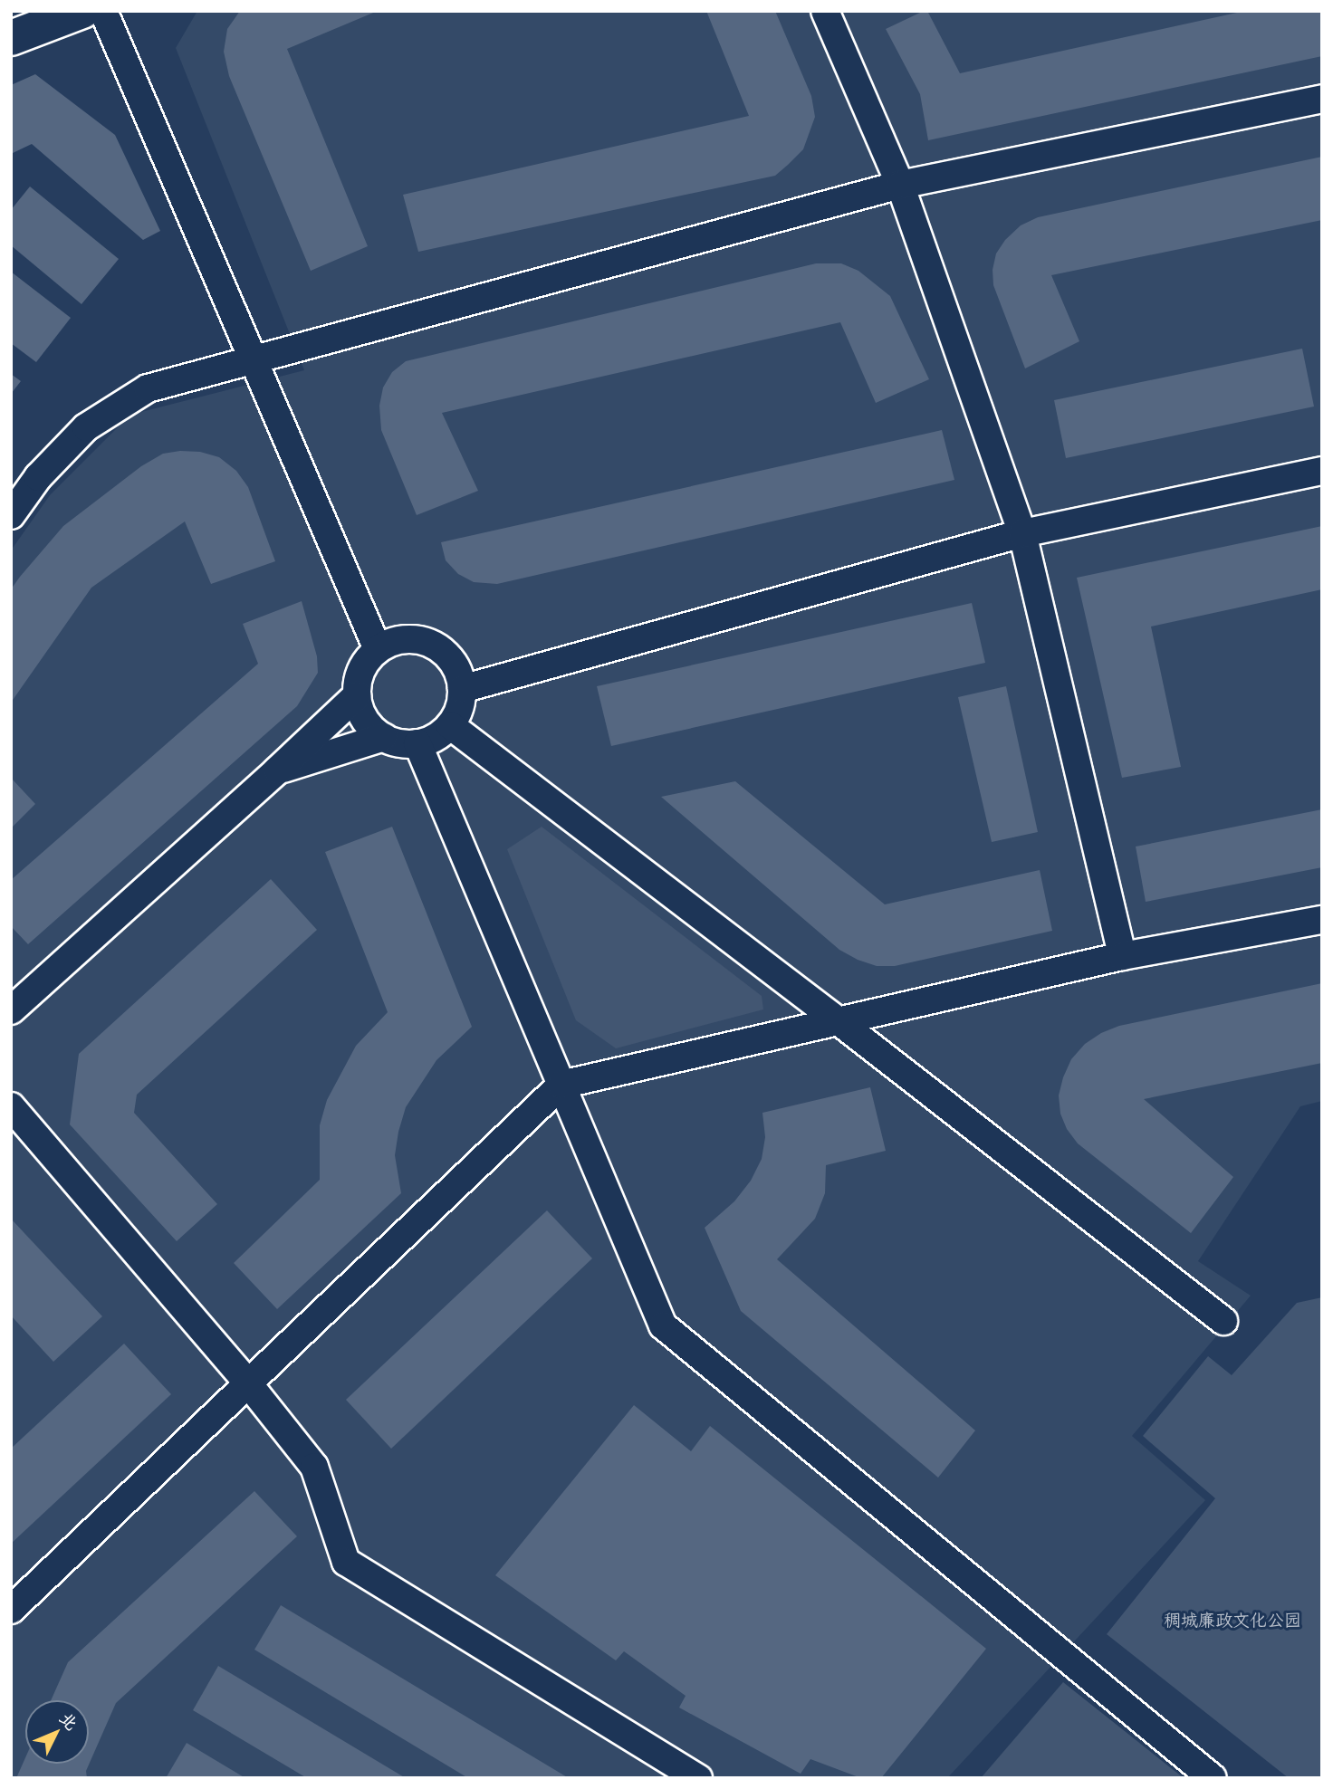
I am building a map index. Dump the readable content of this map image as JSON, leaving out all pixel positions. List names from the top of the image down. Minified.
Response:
{"parks":["稠城廉政文化公园"],"north":"top right"}
